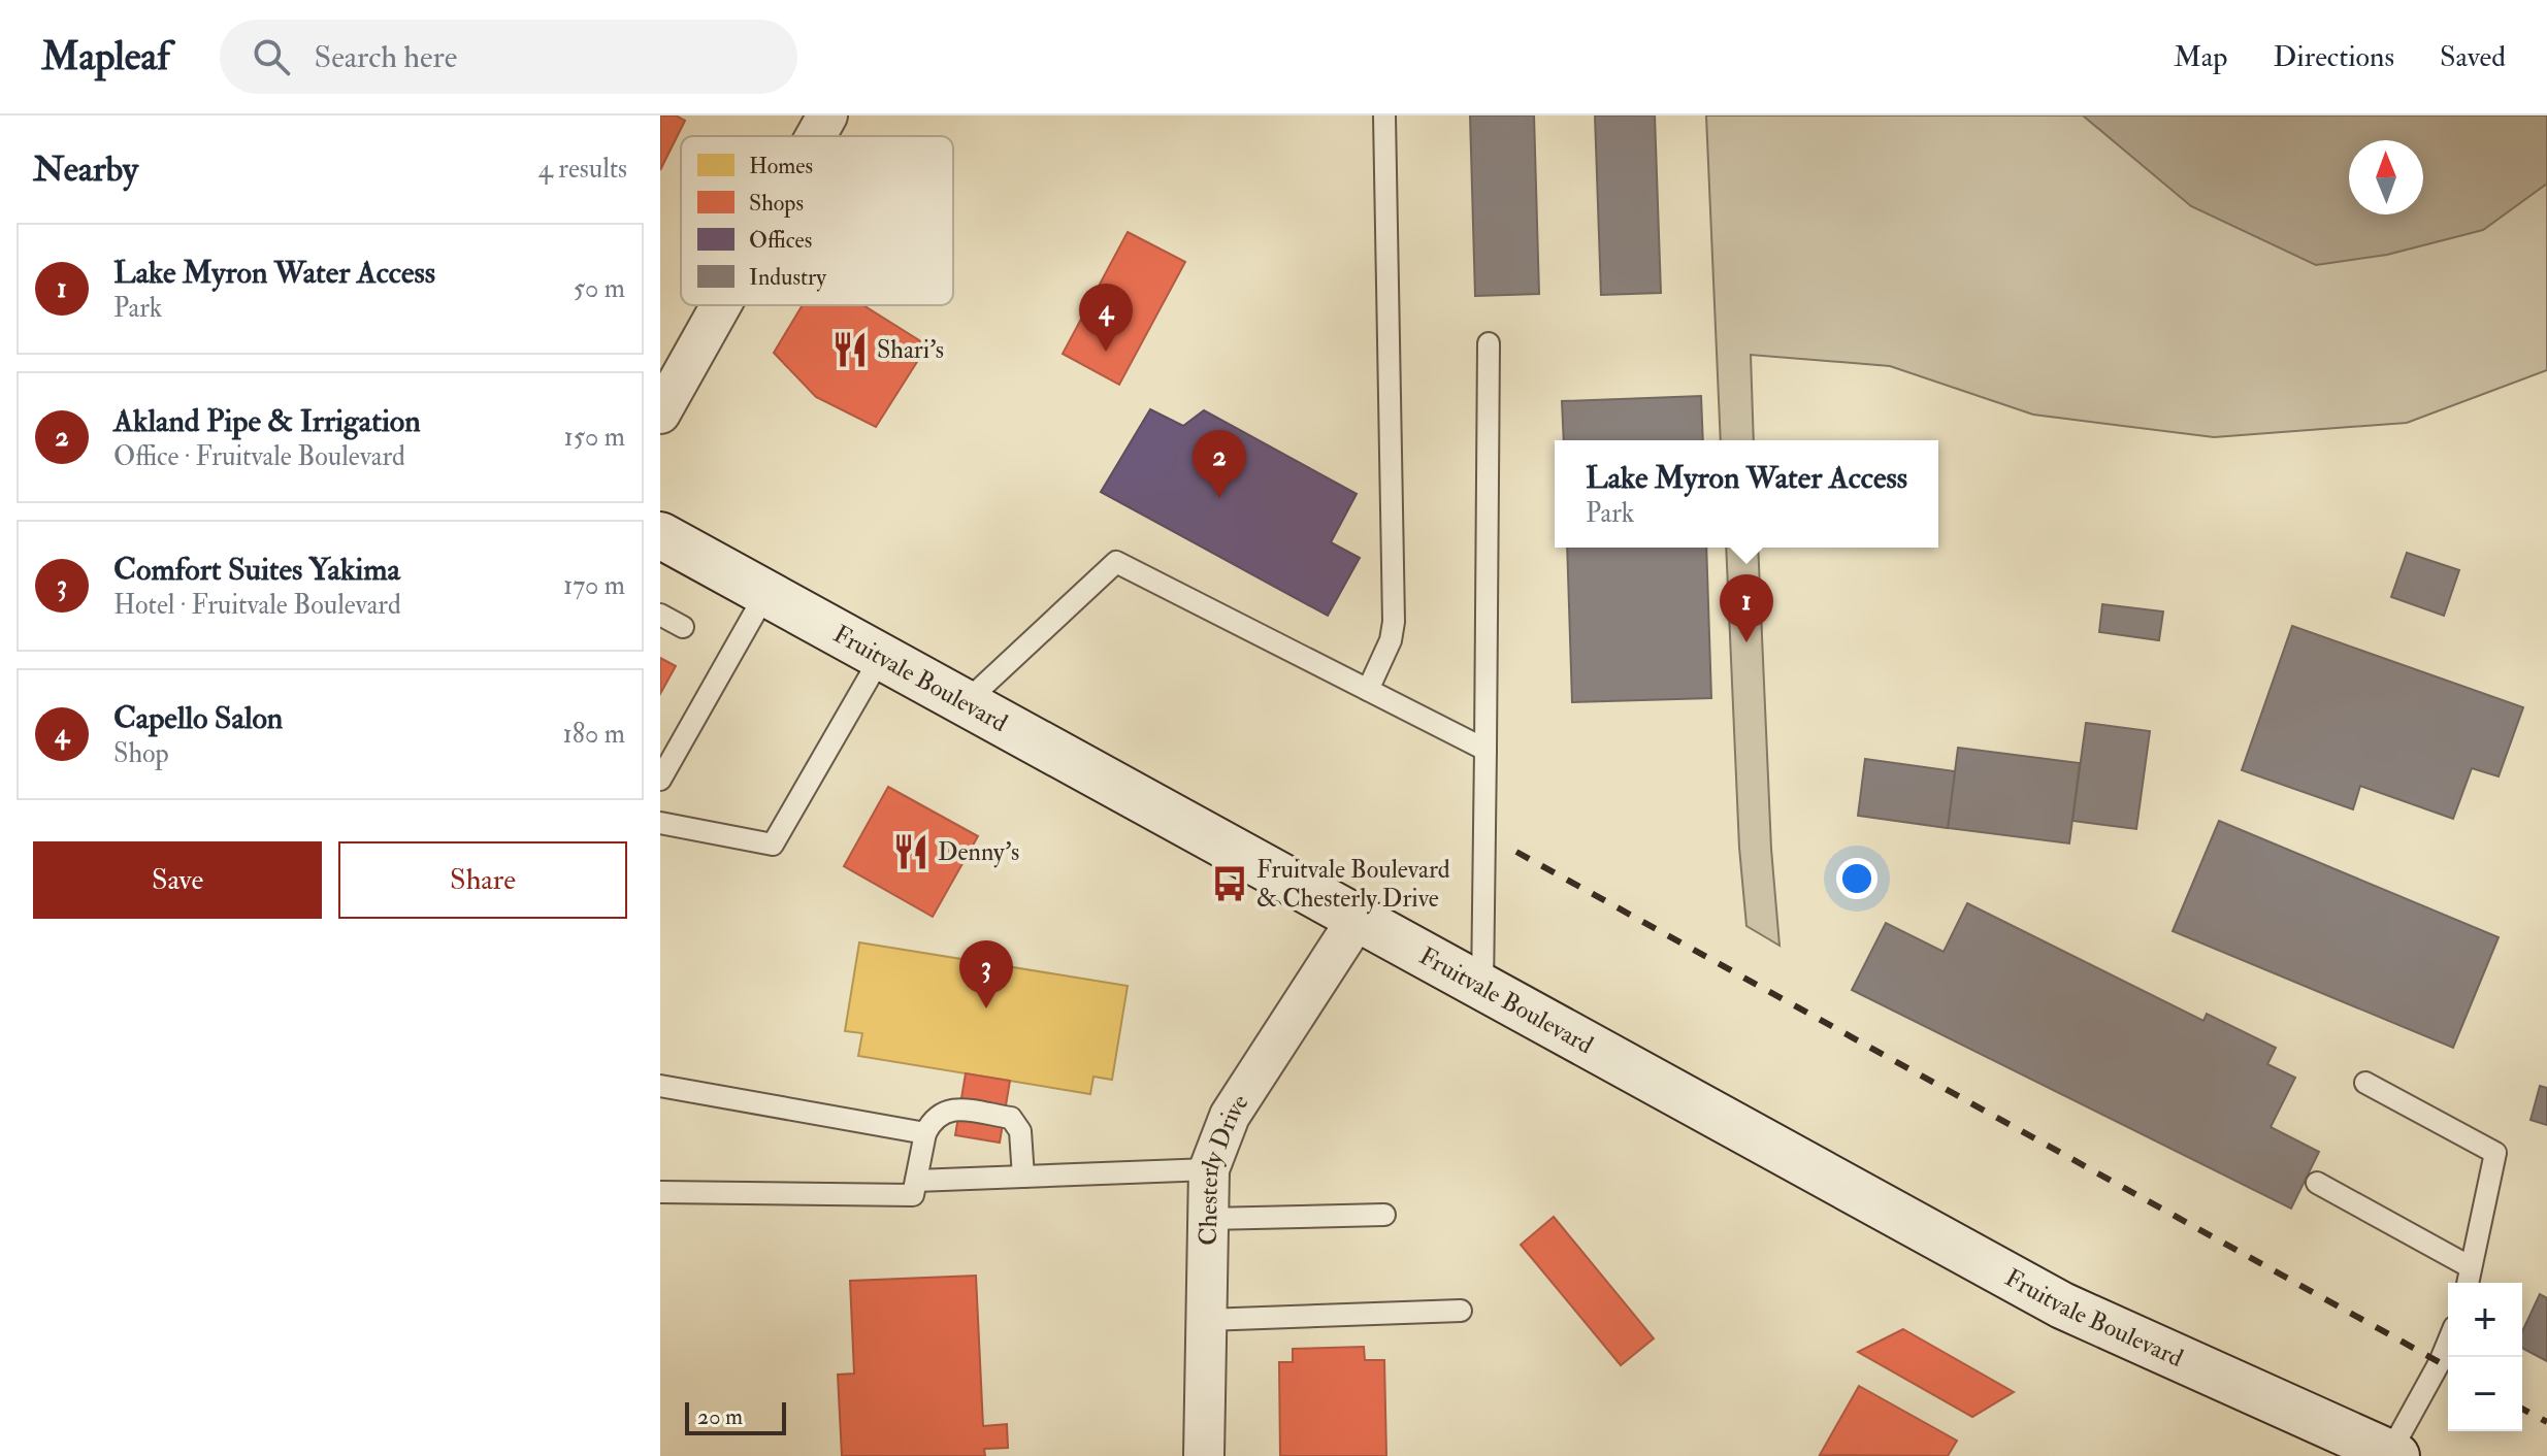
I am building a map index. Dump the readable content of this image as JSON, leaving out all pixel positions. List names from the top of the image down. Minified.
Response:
{"streets":{"main road":["Fruitvale Boulevard"],"street":["Chesterly Drive"]},"crossings":[["Fruitvale Boulevard","Chesterly Drive"]],"places":{"restaurant":["Shari's","Denny's"],"bus stop":["Fruitvale Boulevard & Chesterly Drive"]},"legend":["Homes","Shops","Offices","Industry"],"scale_bar":"20 m","north":"top","page":{"header":"Mapleaf","search":"Search here","nav":["Map","Directions","Saved"],"heading":["Nearby","4 results"],"list":[{"mark":"1","name":"Lake Myron Water Access","note":"Park","value":"50 m"},{"mark":"2","name":"Akland Pipe & Irrigation","note":"Office · Fruitvale Boulevard","value":"150 m"},{"mark":"3","name":"Comfort Suites Yakima","note":"Hotel · Fruitvale Boulevard","value":"170 m"},{"mark":"4","name":"Capello Salon","note":"Shop","value":"180 m"}],"pins":["4","2","1","3"],"popup":["Lake Myron Water Access","Park"],"buttons":["Save","Share"],"map_buttons":["+","−"],"scale":"20 m"}}
